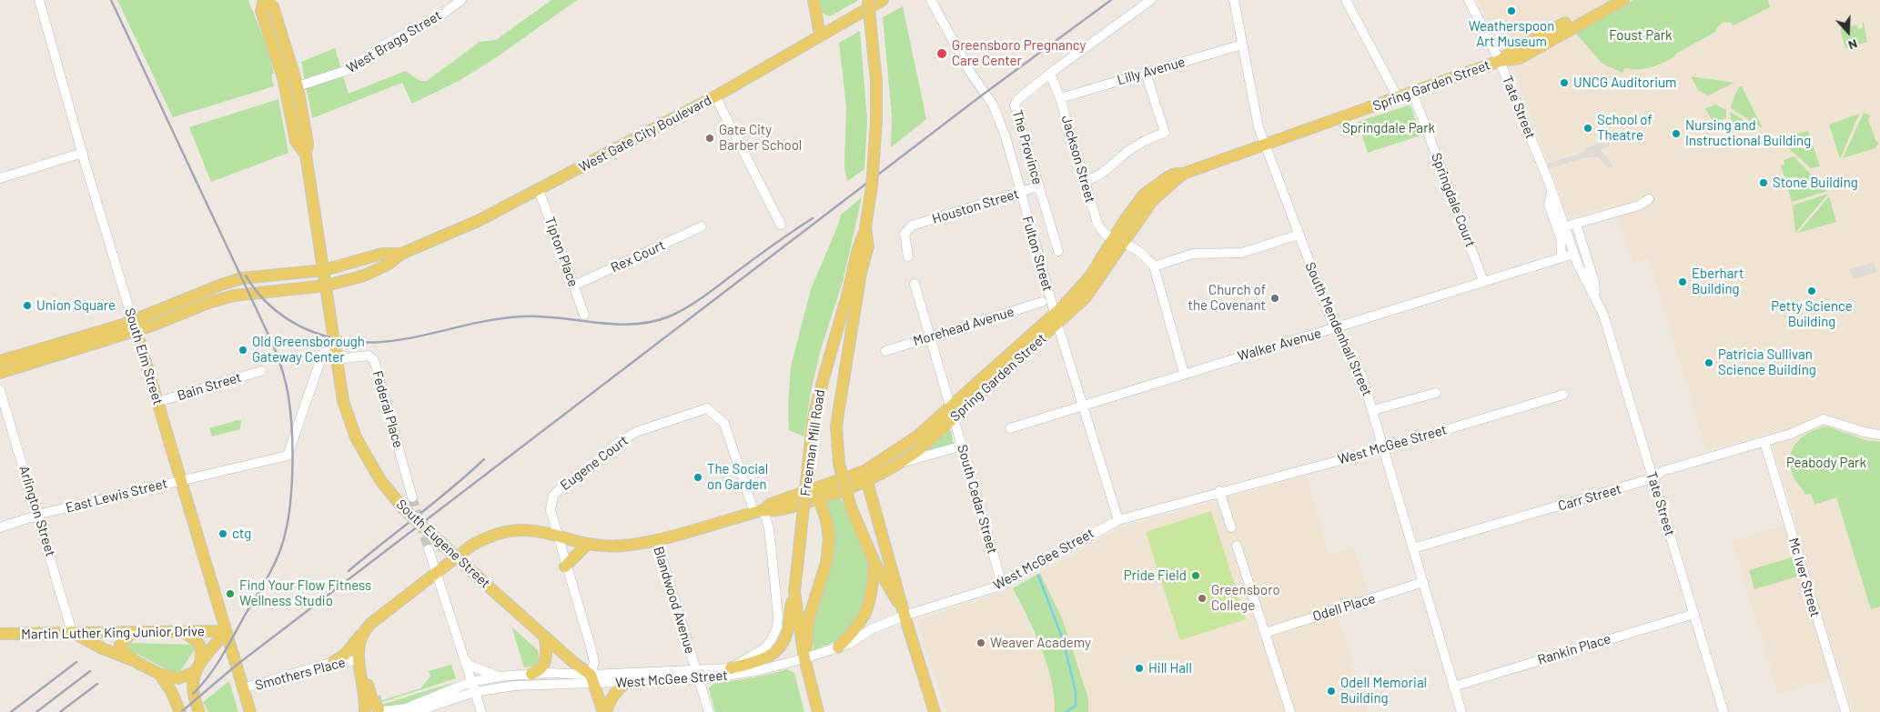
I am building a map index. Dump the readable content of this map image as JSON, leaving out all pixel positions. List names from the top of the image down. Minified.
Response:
{"streets":{"main road":["Spring Garden Street","West Gate City Boulevard","South Elm Street","Freeman Mill Road","South Eugene Street","Martin Luther King Junior Drive"],"street":["West Bragg Street","Lilly Avenue","Tate Street","The Province","Jackson Street","Springdale Court","Houston Street","Tipton Place","Fulton Street","Rex Court","Morehead Avenue","South Mendenhall Street","Walker Avenue","Bain Street","Federal Place","West McGee Street","Eugene Court","East Lewis Street","Carr Street","South Cedar Street","Arlington Street","Mc Iver Street","Blandwood Avenue","Odell Place","Rankin Place","Smothers Place"]},"crossings":[["West Bragg Street","South Eugene Street"],["Lilly Avenue","Jackson Street"],["Lilly Avenue","South Mendenhall Street"],["Spring Garden Street","Tate Street"],["Spring Garden Street","Jackson Street"],["Spring Garden Street","Springdale Court"],["Spring Garden Street","Fulton Street"],["Spring Garden Street","South Mendenhall Street"],["Spring Garden Street","Eugene Court"],["Spring Garden Street","South Cedar Street"],["Spring Garden Street","Blandwood Avenue"],["Spring Garden Street","Smothers Place"],["Tate Street","Walker Avenue"],["Tate Street","Carr Street"],["Tate Street","Rankin Place"],["West Gate City Boulevard","Tipton Place"],["West Gate City Boulevard","South Elm Street"],["West Gate City Boulevard","South Eugene Street"],["The Province","Jackson Street"],["The Province","Houston Street"],["Springdale Court","Walker Avenue"],["Houston Street","Fulton Street"],["Tipton Place","Rex Court"],["Fulton Street","Walker Avenue"],["Fulton Street","West McGee Street"],["Morehead Avenue","South Cedar Street"],["South Mendenhall Street","Walker Avenue"],["South Mendenhall Street","West McGee Street"],["South Mendenhall Street","Carr Street"],["South Mendenhall Street","Odell Place"],["South Mendenhall Street","Rankin Place"],["South Elm Street","Bain Street"],["South Elm Street","East Lewis Street"],["South Elm Street","Martin Luther King Junior Drive"],["South Elm Street","Smothers Place"],["Federal Place","South Eugene Street"],["Freeman Mill Road","West McGee Street"],["West McGee Street","Eugene Court"],["West McGee Street","South Cedar Street"],["West McGee Street","South Eugene Street"],["West McGee Street","Blandwood Avenue"],["Eugene Court","South Eugene Street"],["East Lewis Street","Arlington Street"],["East Lewis Street","South Eugene Street"],["Carr Street","Mc Iver Street"],["Arlington Street","Martin Luther King Junior Drive"]],"parks":["Foust Park","Springdale Park","Peabody Park"],"places":["Weatherspoon Art Museum","Greensboro Pregnancy Care Center","UNCG Auditorium","School of Theatre","Nursing and Instructional Building","Gate City Barber School","Stone Building","Eberhart Building","Petty Science Building","Church of the Covenant","Union Square","Old Greensborough Gateway Center","Patricia Sullivan Science Building","The Social on Garden","ctg","Pride Field","Find Your Flow Fitness Wellness Studio","Greensboro College","Weaver Academy","Hill Hall","Odell Memorial Building"],"north":"bottom"}
